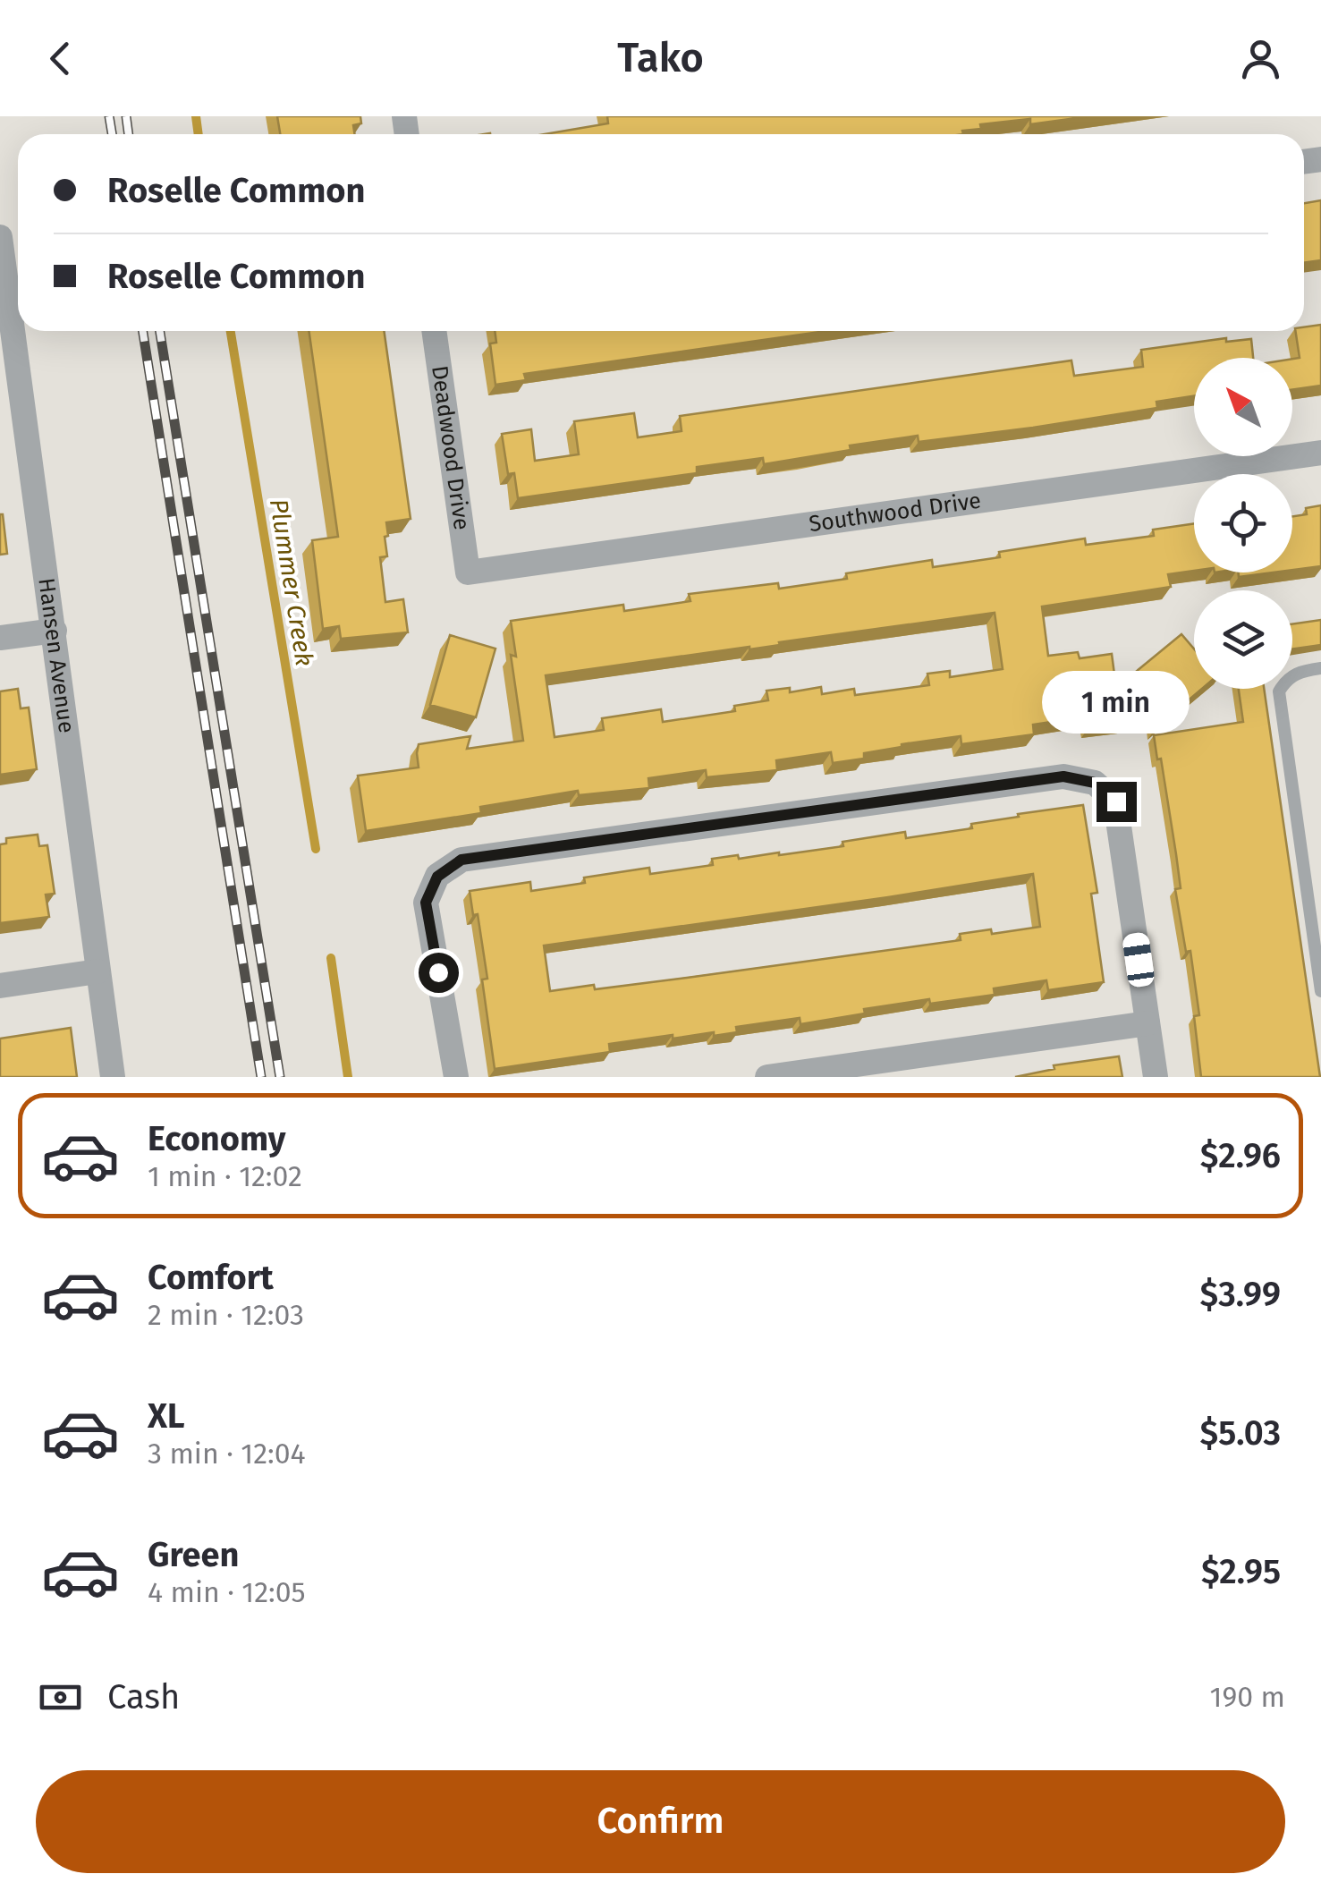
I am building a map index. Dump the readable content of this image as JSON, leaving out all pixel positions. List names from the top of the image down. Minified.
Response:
{"streets":{"street":["Deadwood Drive","Southwood Drive","Hansen Avenue"]},"crossings":[["Deadwood Drive","Southwood Drive"]],"water":["Plummer Creek"],"north":"top left","page":{"header":"Tako","banner":["Roselle Common","Roselle Common"],"bubble":"1 min","list":[{"name":"Economy","note":"1 min · 12:02","value":"$2.96"},{"name":"Comfort","note":"2 min · 12:03","value":"$3.99"},{"name":"XL","note":"3 min · 12:04","value":"$5.03"},{"name":"Green","note":"4 min · 12:05","value":"$2.95"}],"pay":["Cash","190 m"],"buttons":"Confirm"}}
